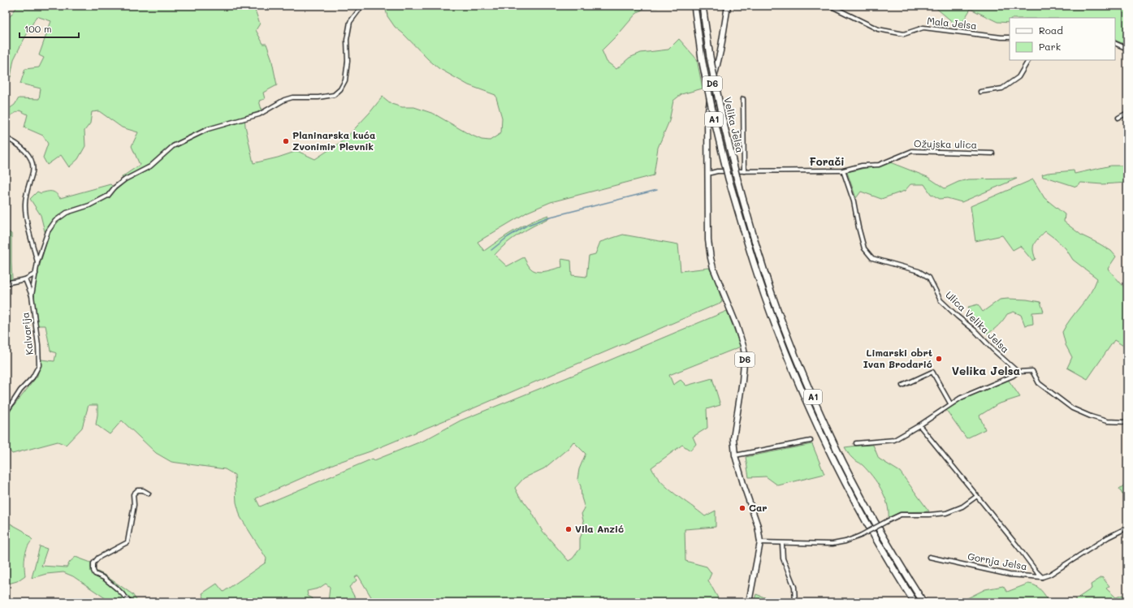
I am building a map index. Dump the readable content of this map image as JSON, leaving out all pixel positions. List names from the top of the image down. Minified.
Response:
{"streets":{"highway":["A1","Velika Jelsa"],"main road":["D6"],"street":["Mala Jelsa","Ožujska ulica","Ulica Velika Jelsa","Kalvarija","Gornja Jelsa"]},"crossings":[["D6","Ožujska ulica"],["Ožujska ulica","Ulica Velika Jelsa"]],"districts":["Forači","Velika Jelsa"],"places":["Planinarska kuća Zvonimir Plevnik","Limarski obrt Ivan Brodarić","Car","Vila Anzić"],"legend":["Road","Park"],"scale_bar":"100 m"}
